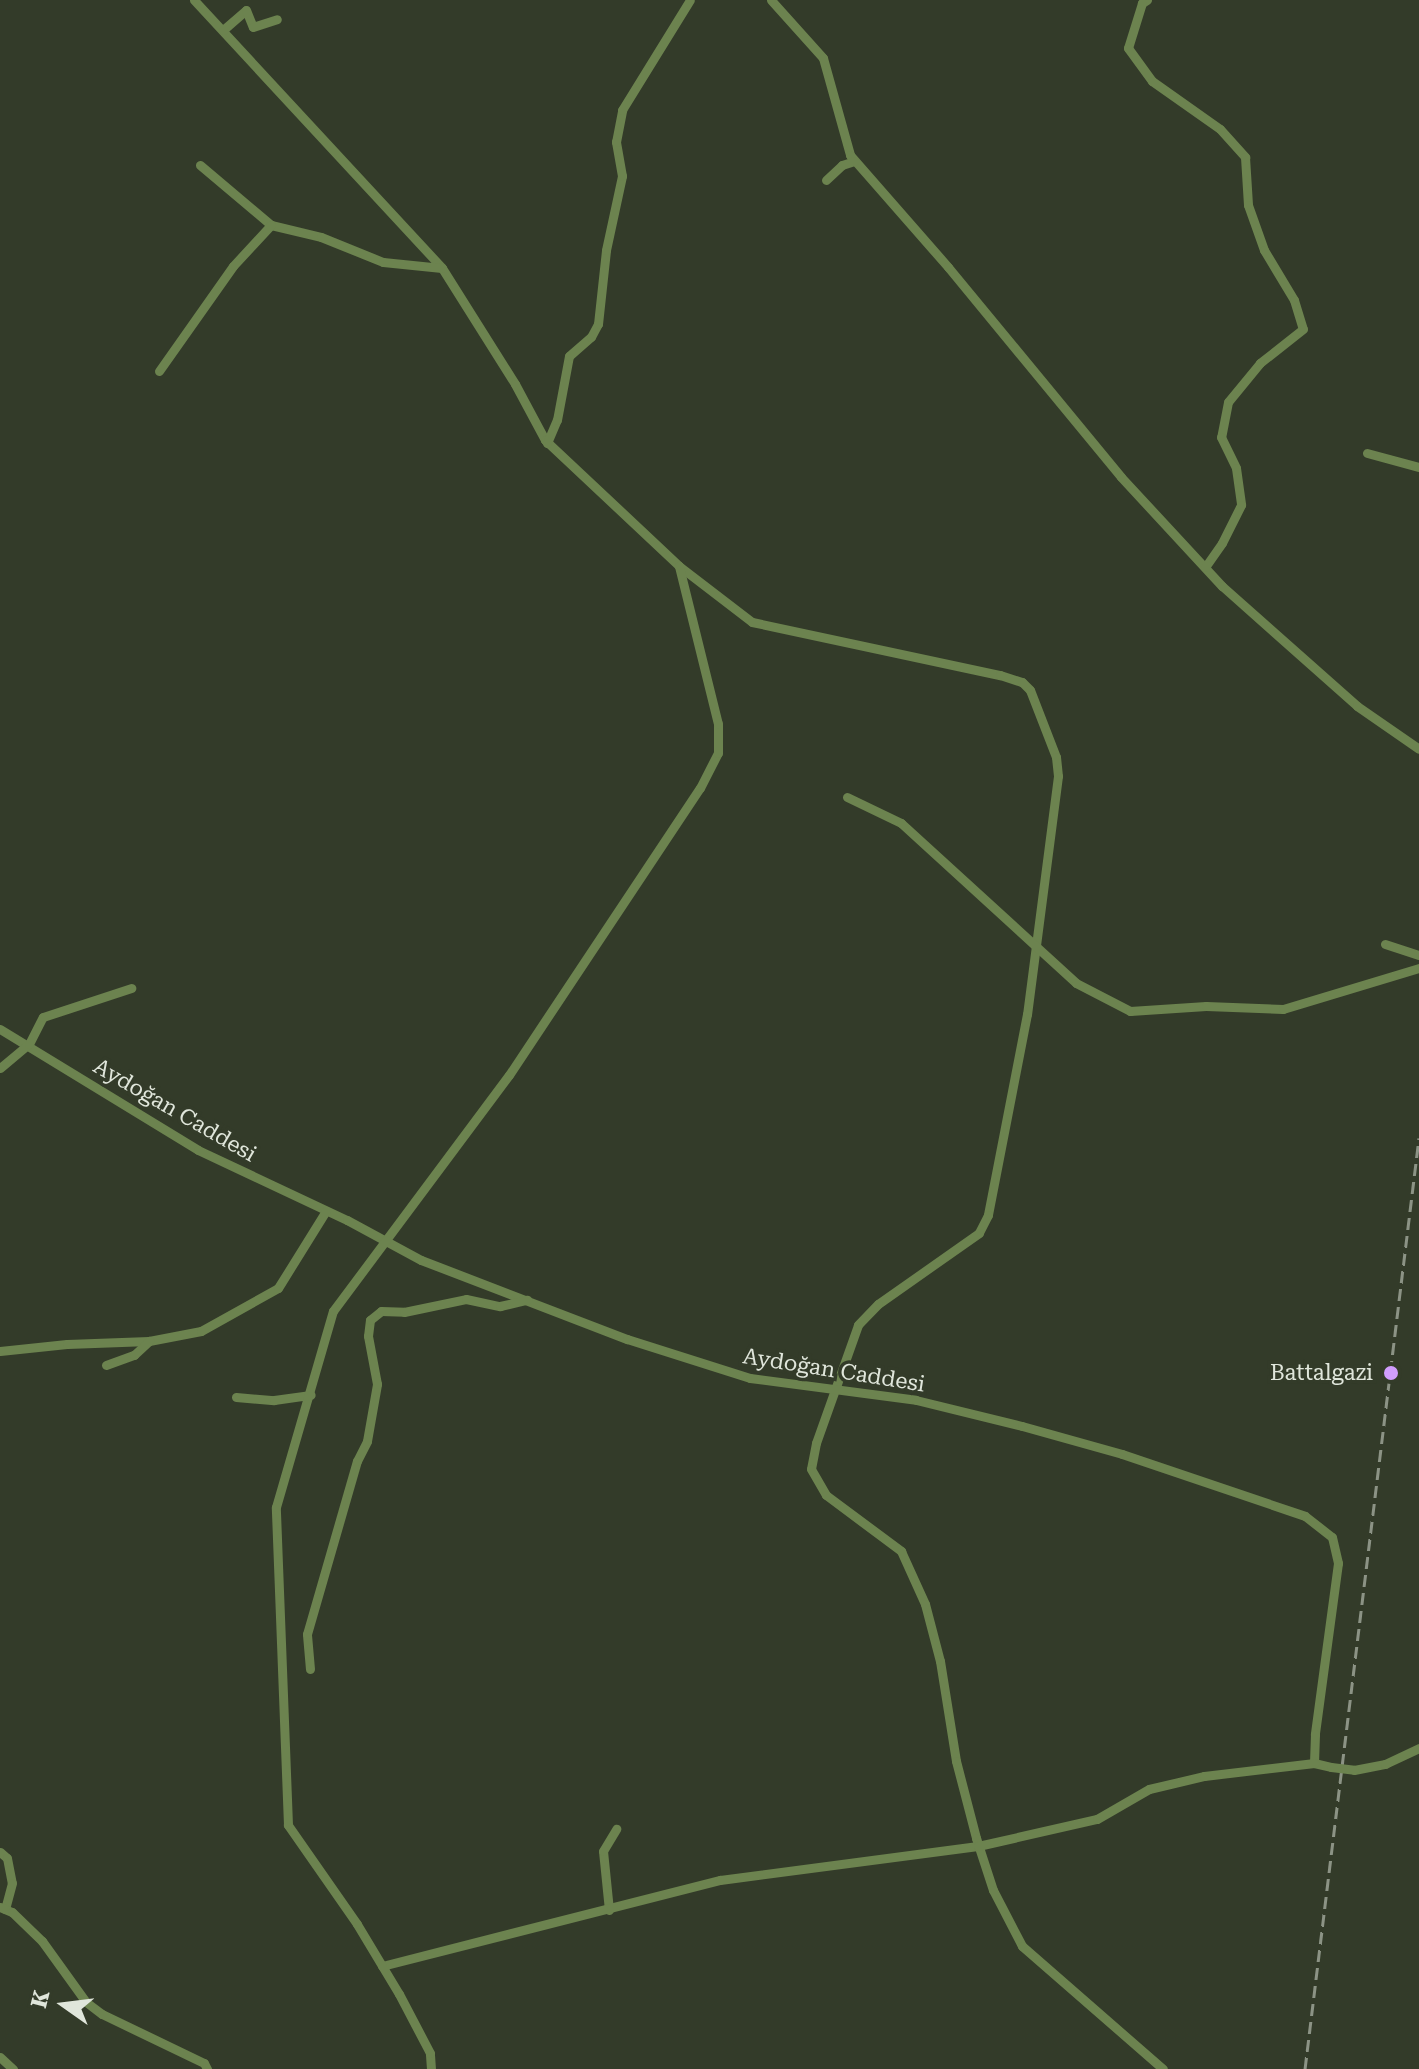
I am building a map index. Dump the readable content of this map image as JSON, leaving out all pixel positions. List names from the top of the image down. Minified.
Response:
{"streets":{"street":["Aydoğan Caddesi"]},"places":["Battalgazi"],"north":"left"}
